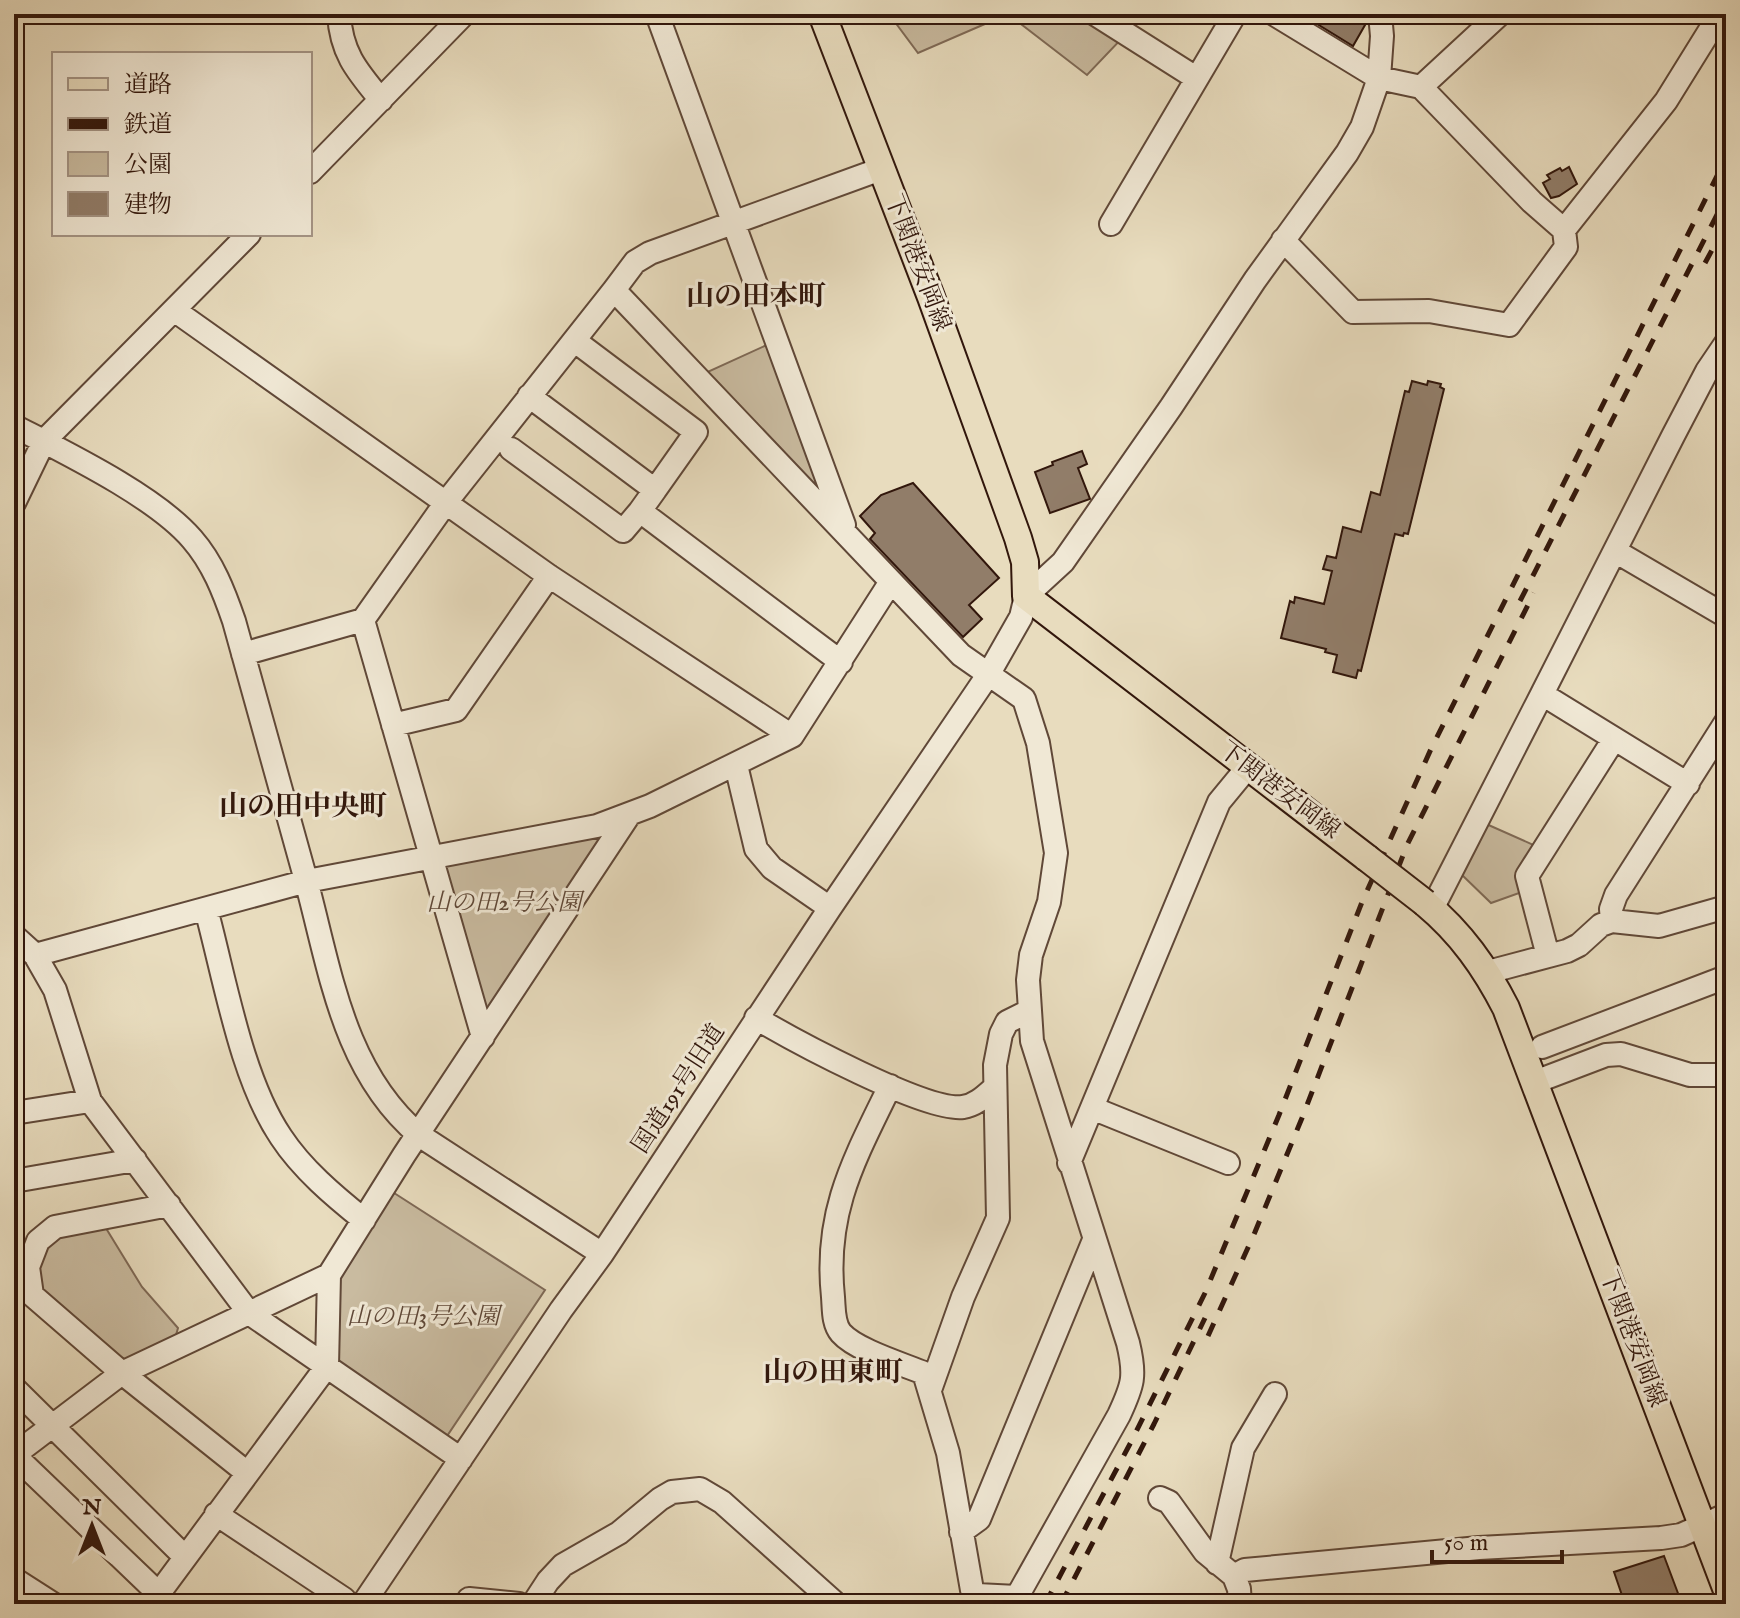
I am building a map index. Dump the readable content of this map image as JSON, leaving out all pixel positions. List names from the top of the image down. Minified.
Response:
{"streets":{"main road":["下関港安岡線"],"street":["国道191号旧道"]},"crossings":[["下関港安岡線","国道191号旧道"]],"districts":["山の田本町","山の田中央町","山の田東町"],"parks":["山の田2号公園","山の田3号公園"],"legend":["道路","鉄道","公園","建物"],"scale_bar":"50 m","north":"top"}
